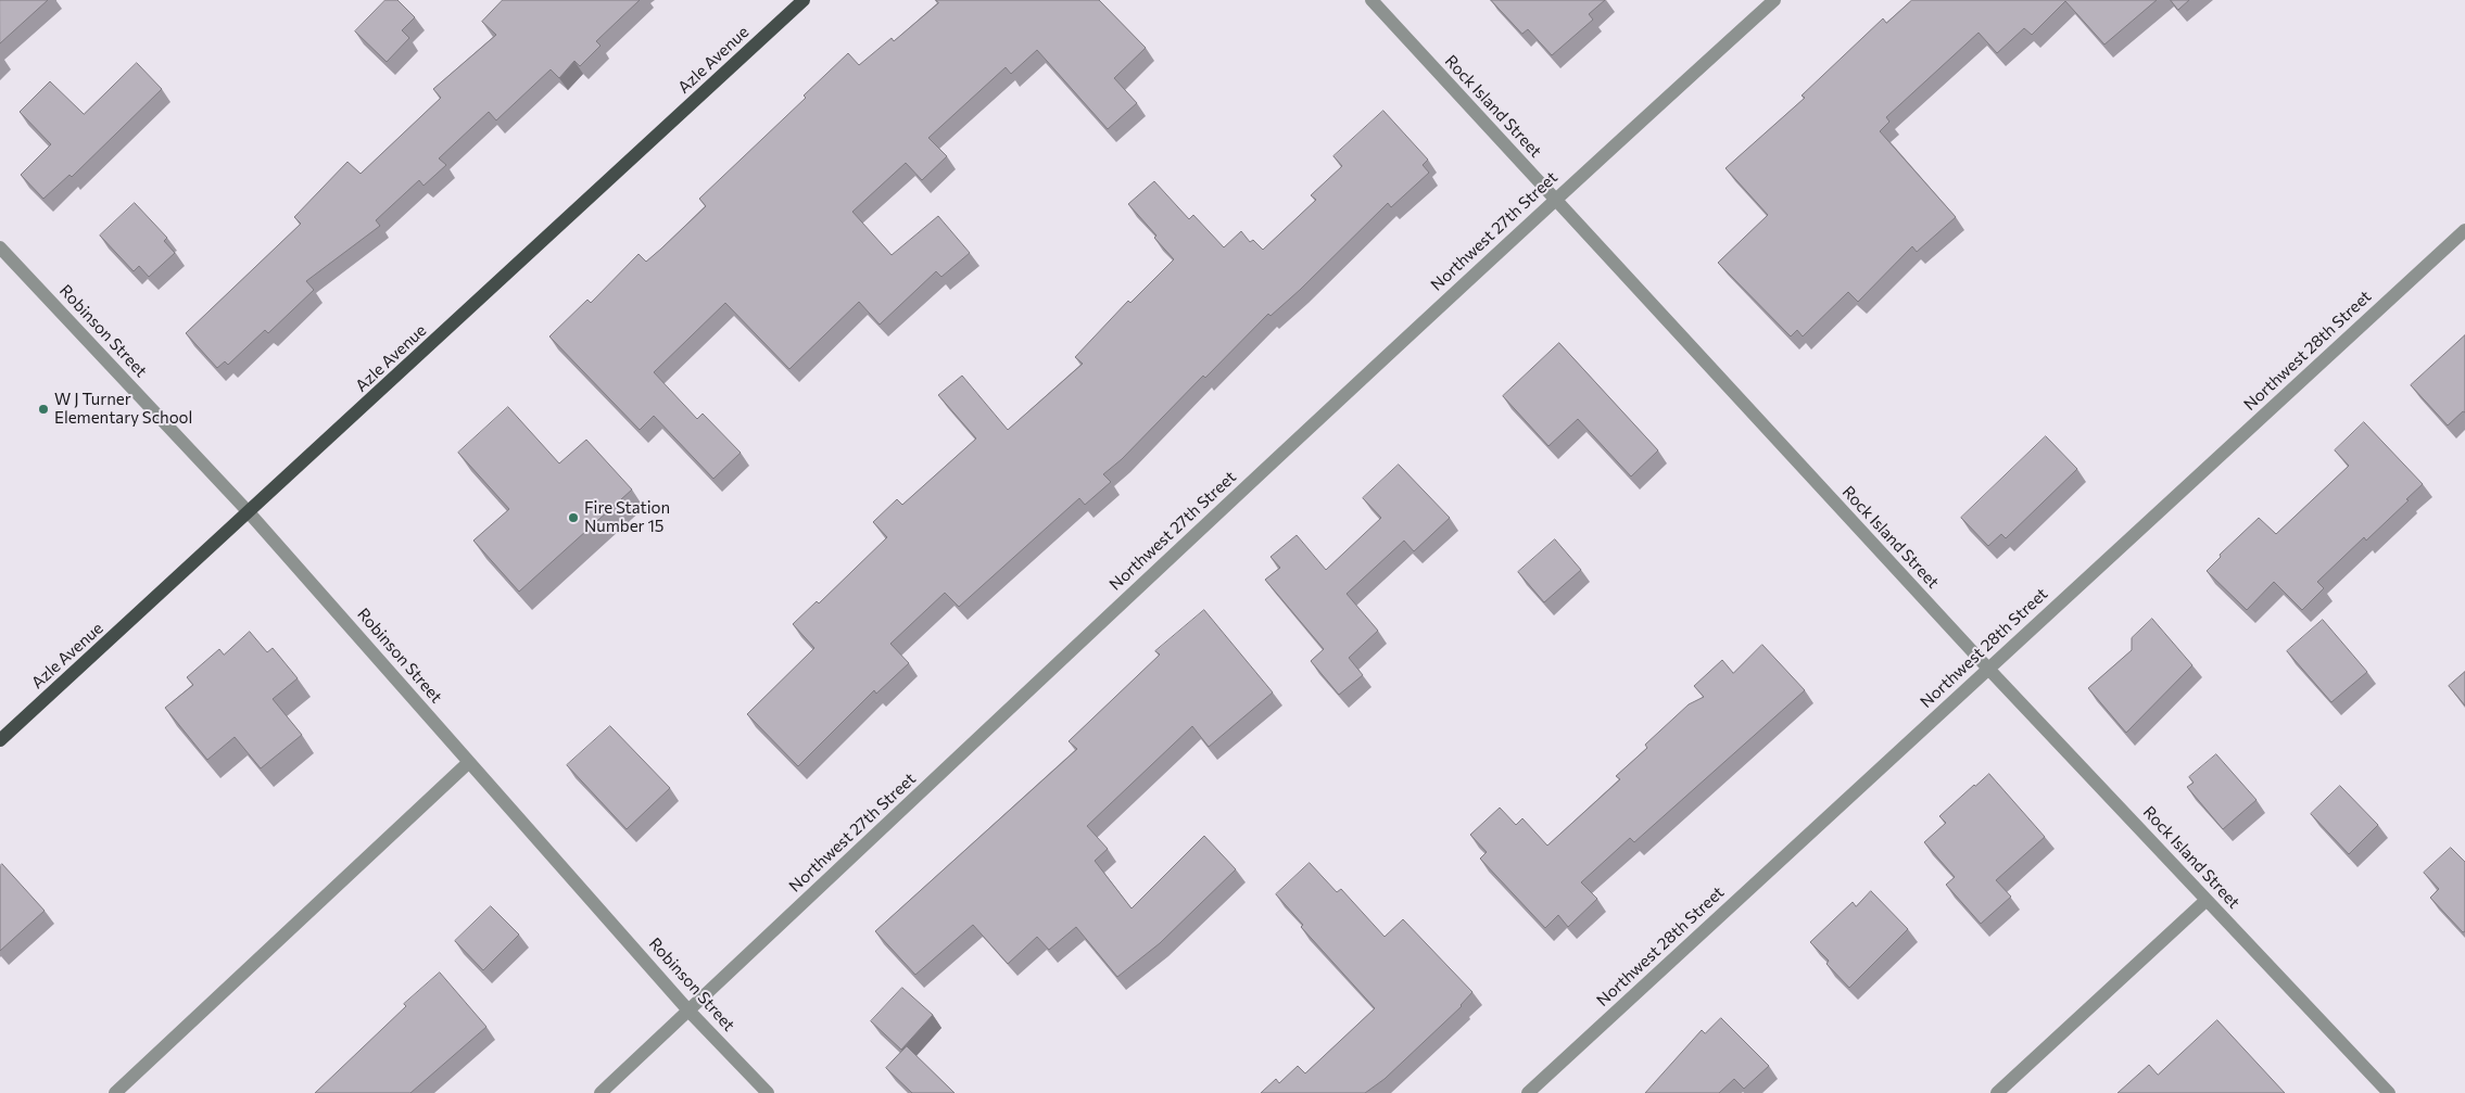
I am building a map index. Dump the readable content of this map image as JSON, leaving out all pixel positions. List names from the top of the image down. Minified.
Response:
{"streets":{"main road":["Azle Avenue"],"street":["Rock Island Street","Northwest 27th Street","Robinson Street","Northwest 28th Street"]},"crossings":[["Azle Avenue","Robinson Street"],["Rock Island Street","Northwest 27th Street"],["Rock Island Street","Northwest 28th Street"],["Northwest 27th Street","Robinson Street"]],"places":["W J Turner Elementary School","Fire Station Number 15"]}
